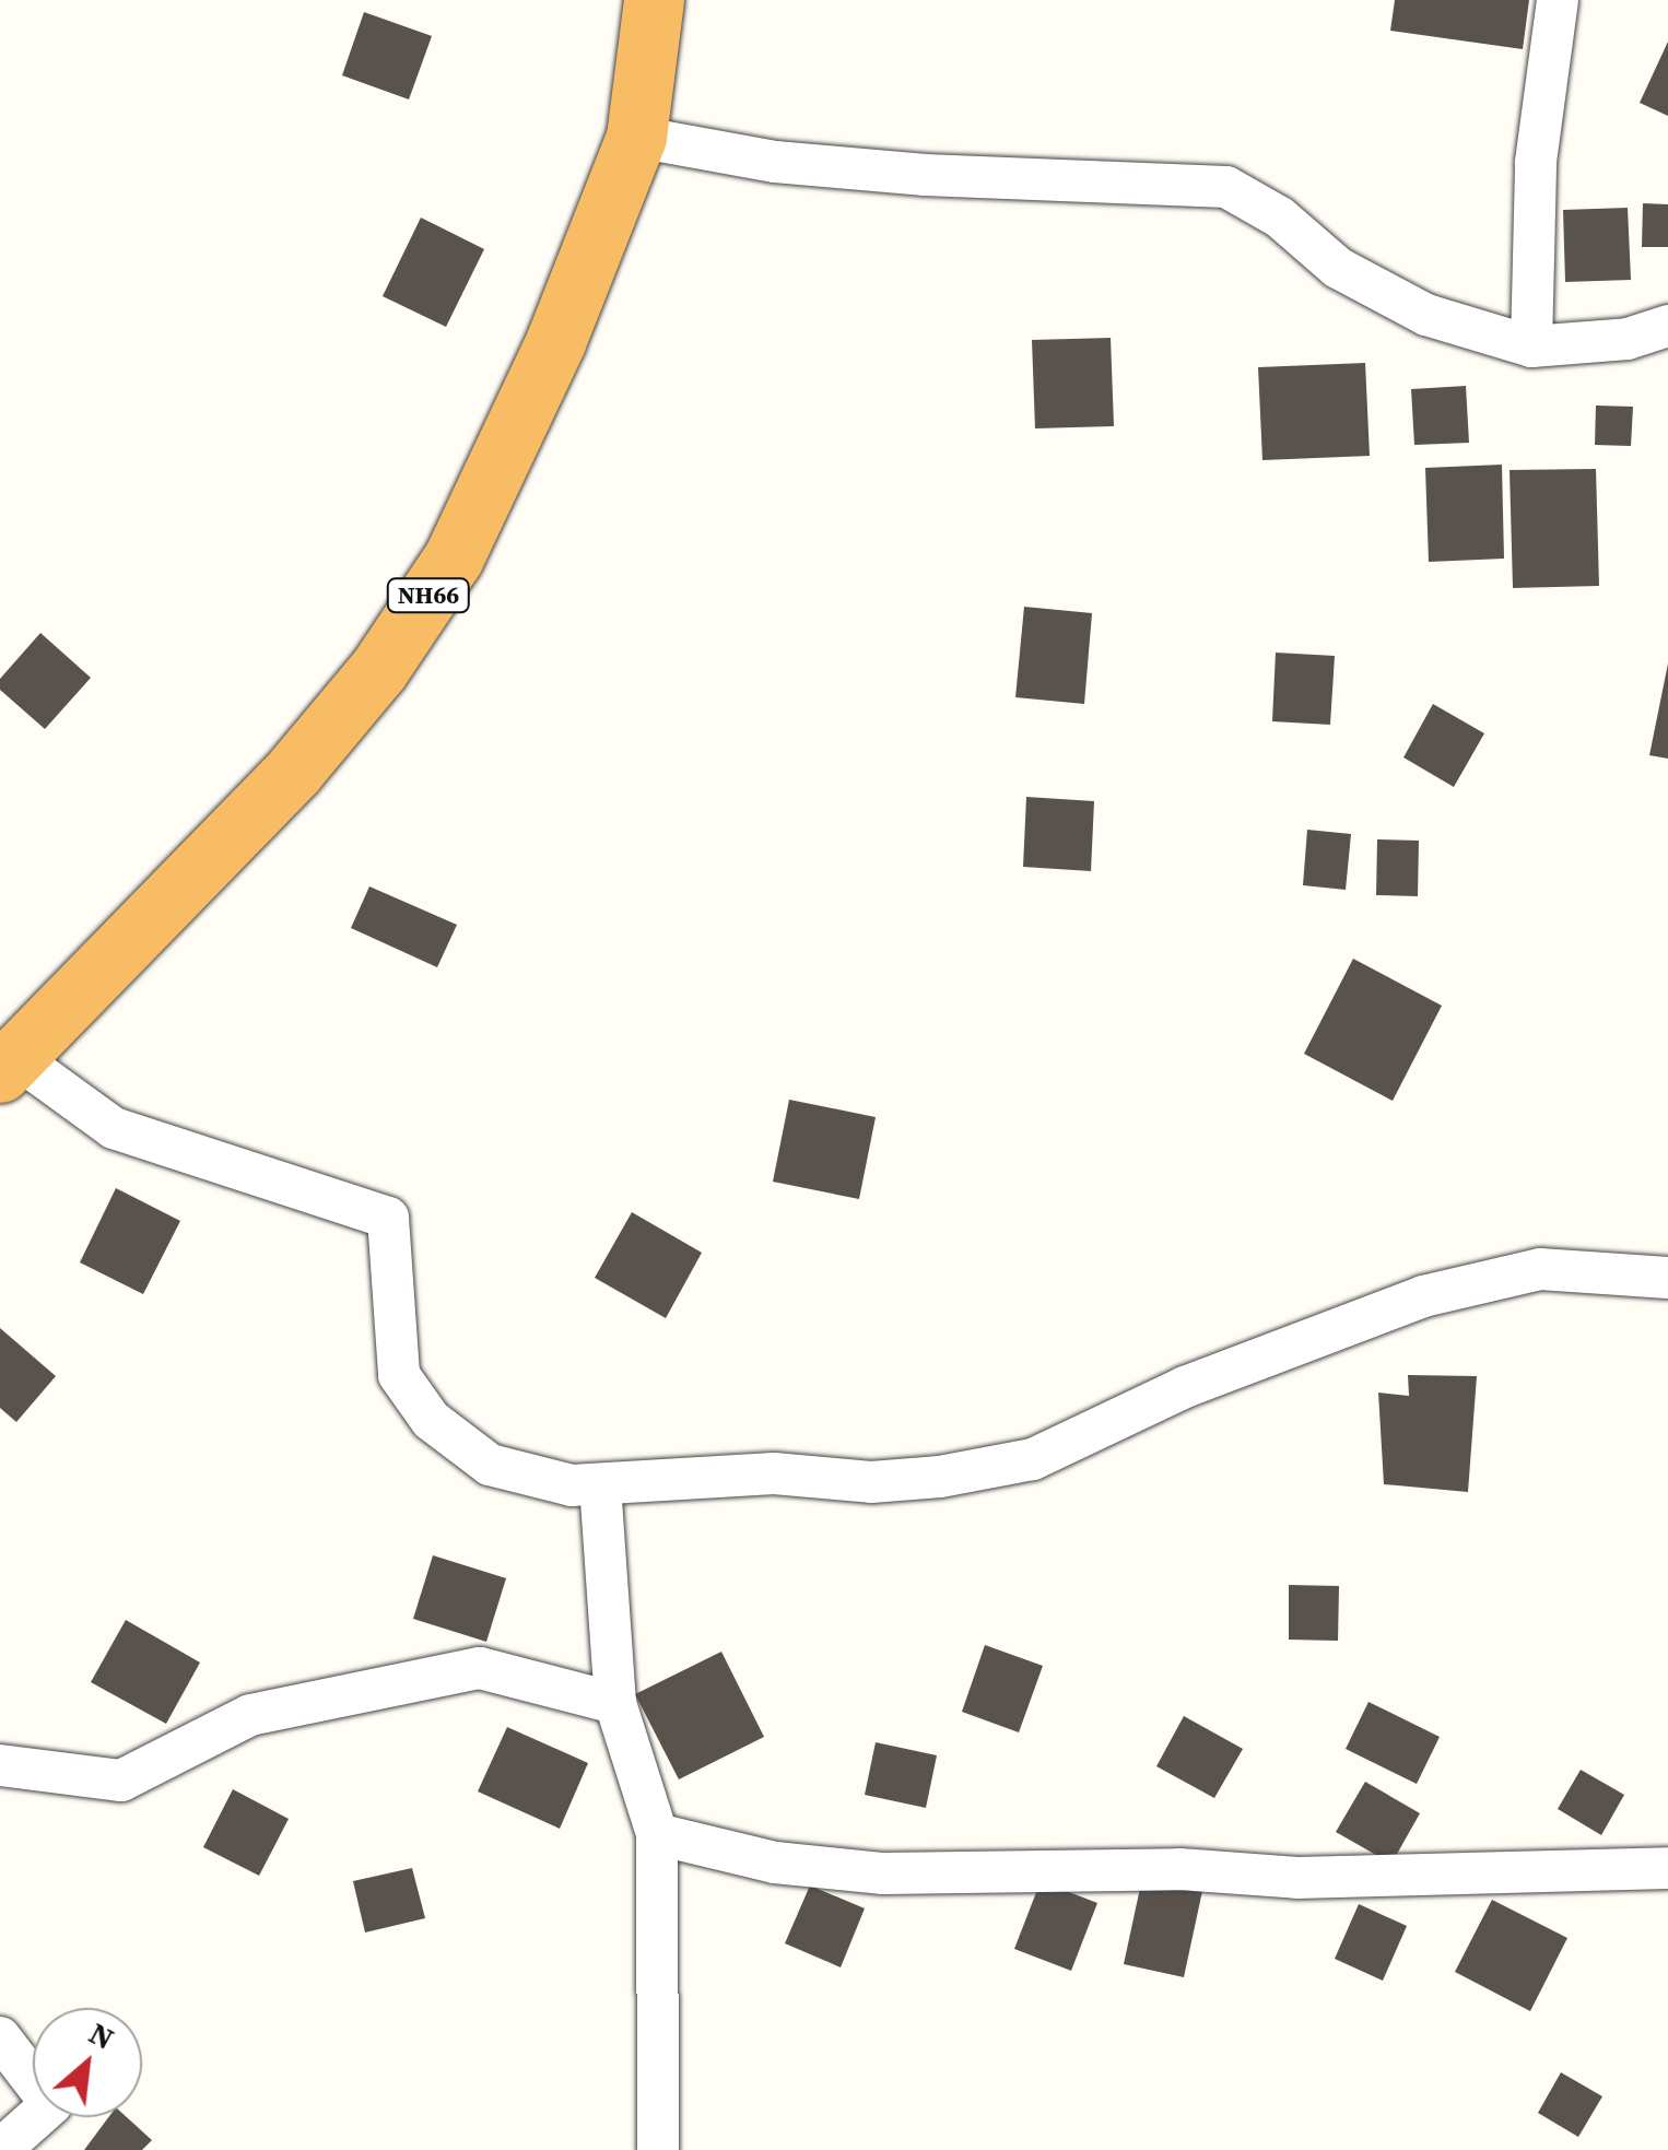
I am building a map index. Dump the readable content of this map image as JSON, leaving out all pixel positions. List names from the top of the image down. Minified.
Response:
{"streets":{"highway":["NH66"]},"north":"top right"}
